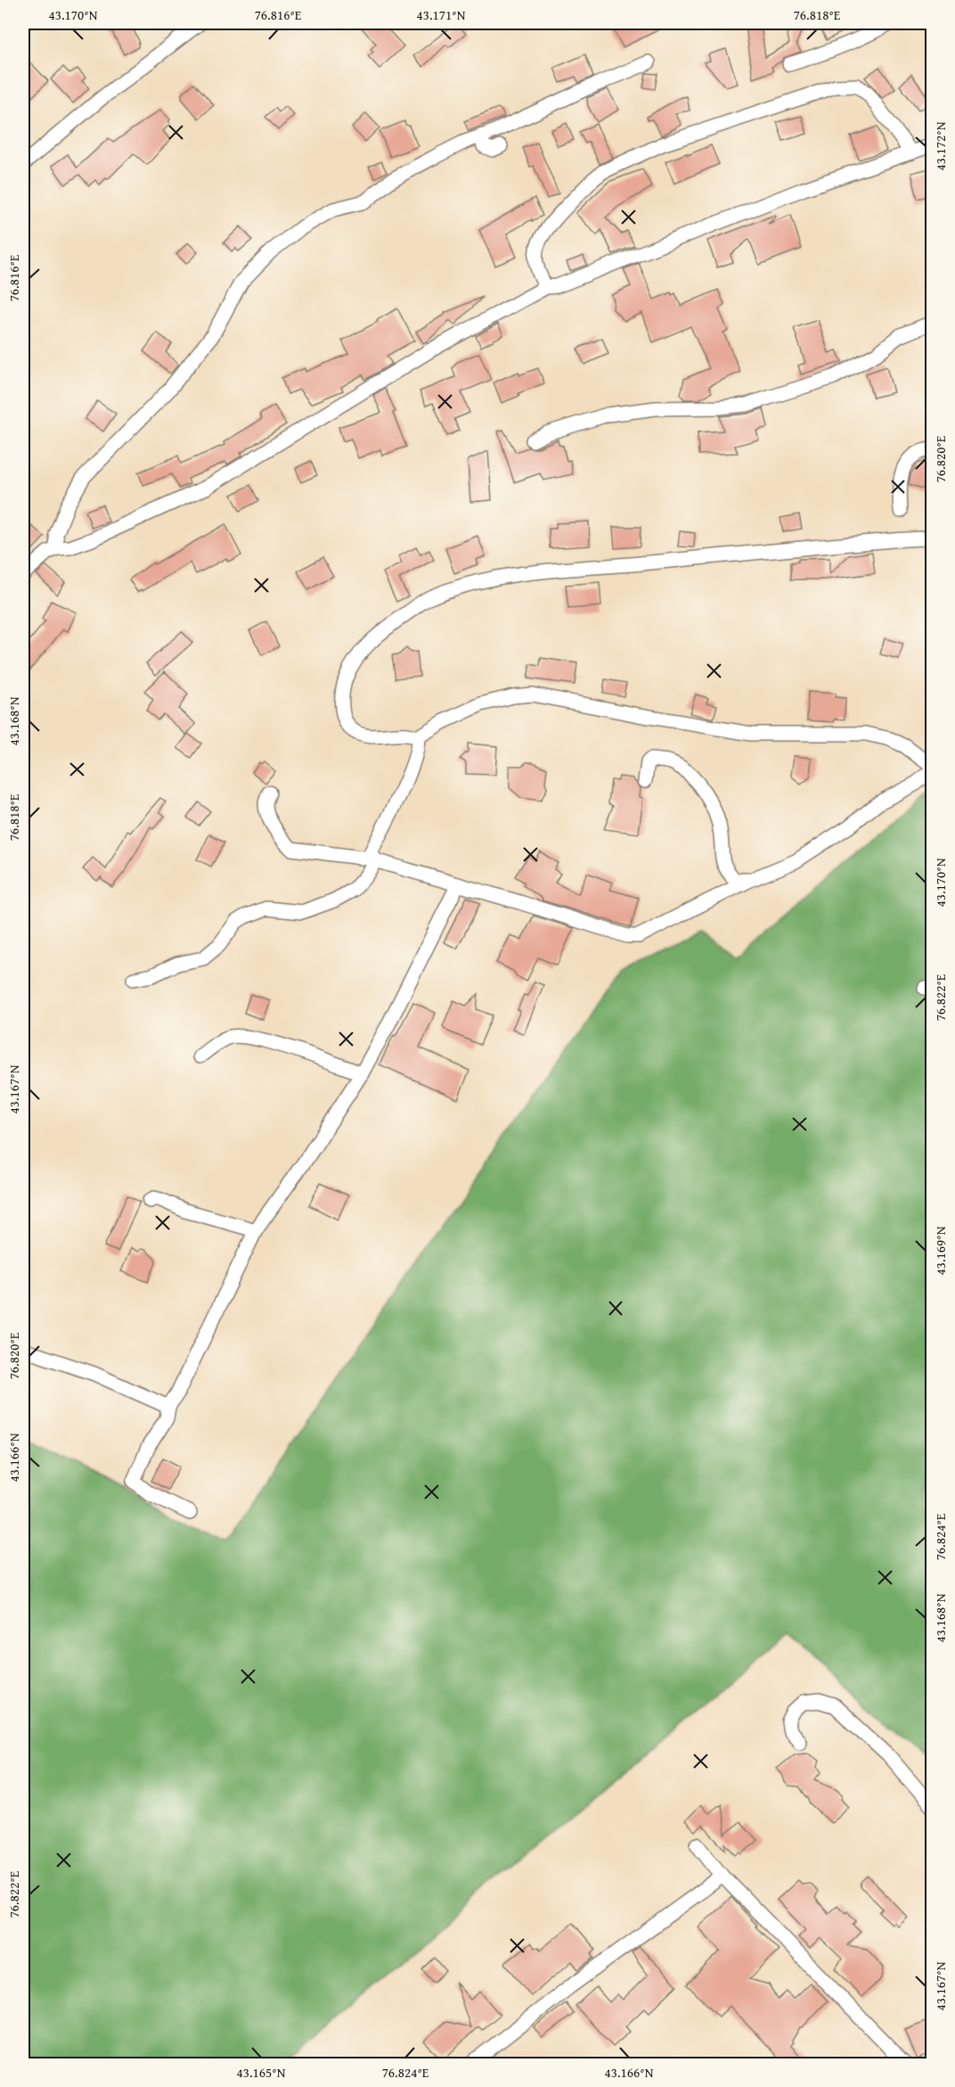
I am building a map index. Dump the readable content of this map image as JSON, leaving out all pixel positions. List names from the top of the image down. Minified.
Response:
{"coordinates":["43.170°N","76.816°E","43.171°N","76.818°E","43.172°N","76.820°E","43.168°N","76.822°E","43.167°N","43.169°N","43.166°N","76.824°E","43.165°N"]}
